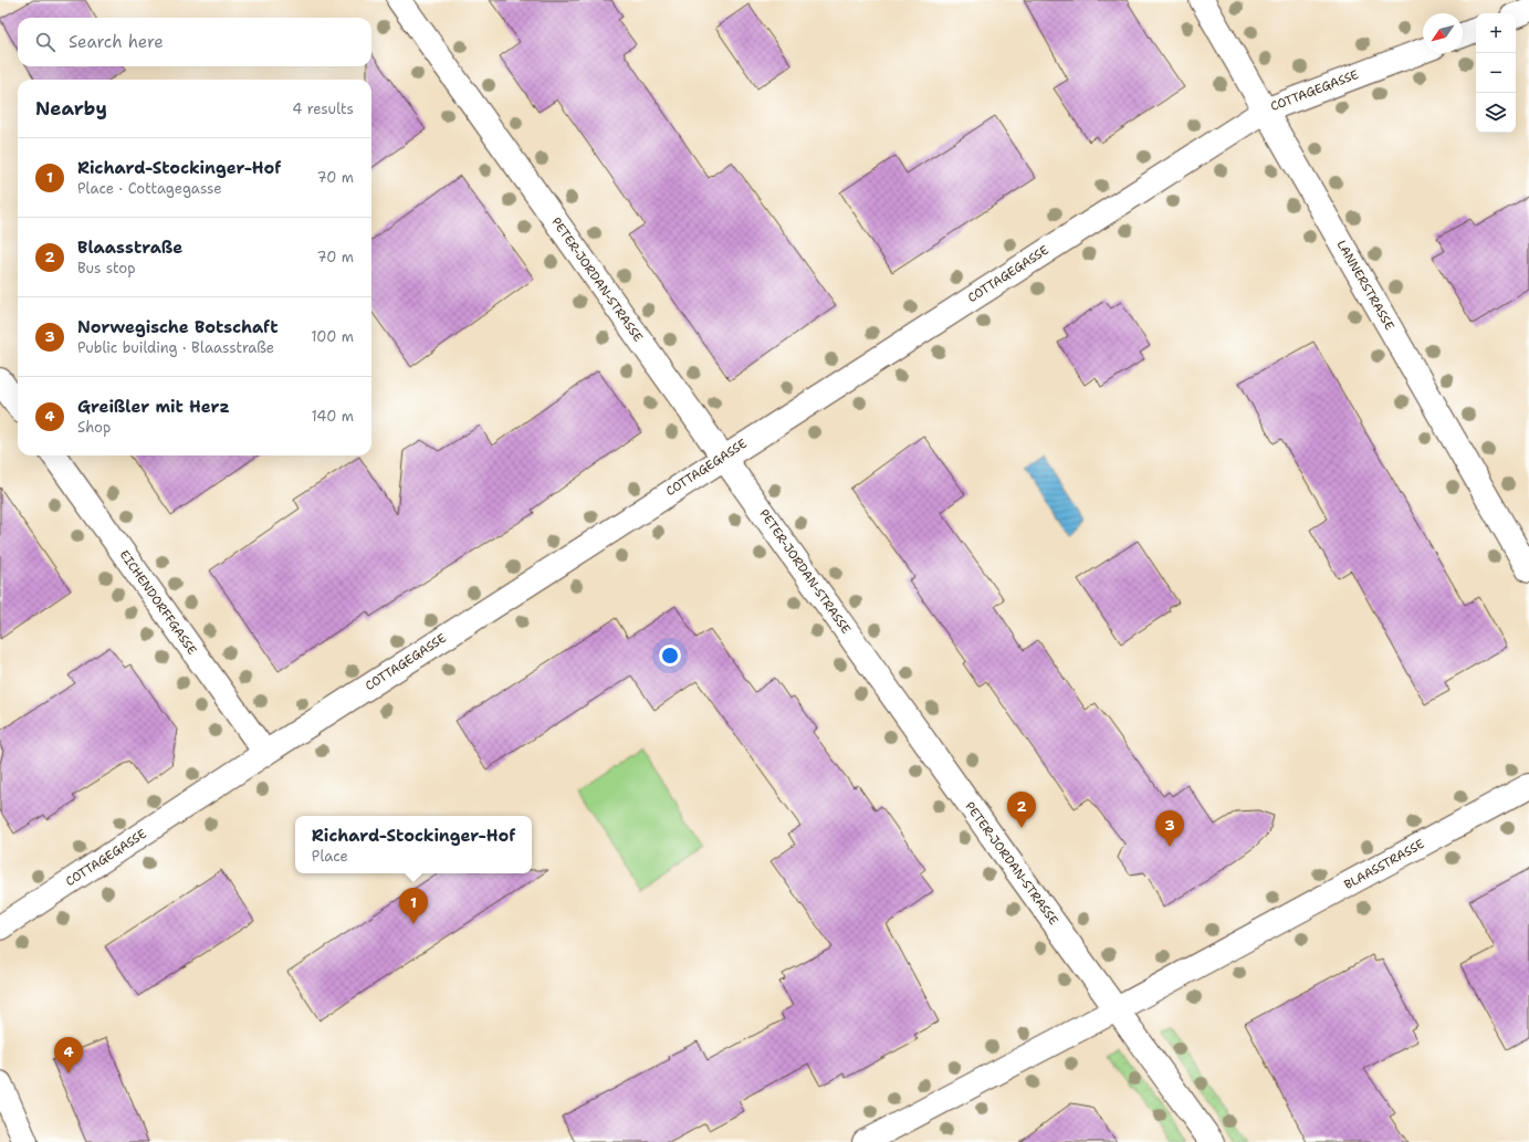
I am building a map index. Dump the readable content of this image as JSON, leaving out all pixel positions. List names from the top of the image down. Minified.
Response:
{"streets":{"street":["COTTAGEGASSE","PETER-JORDAN-STRASSE","LANNERSTRASSE","EICHENDORFFGASSE","BLAASSTRASSE"]},"crossings":[["COTTAGEGASSE","PETER-JORDAN-STRASSE"],["COTTAGEGASSE","LANNERSTRASSE"],["COTTAGEGASSE","EICHENDORFFGASSE"],["PETER-JORDAN-STRASSE","BLAASSTRASSE"]],"north":"bottom left","page":{"map_buttons":["+","−"],"search":"Search here","heading":["Nearby","4 results"],"list":[{"mark":"1","name":"Richard-Stockinger-Hof","note":"Place · Cottagegasse","value":"70 m"},{"mark":"2","name":"Blaasstraße","note":"Bus stop","value":"70 m"},{"mark":"3","name":"Norwegische Botschaft","note":"Public building · Blaasstraße","value":"100 m"},{"mark":"4","name":"Greißler mit Herz","note":"Shop","value":"140 m"}],"pins":["2","3","1","4"],"popup":["Richard-Stockinger-Hof","Place"]}}
